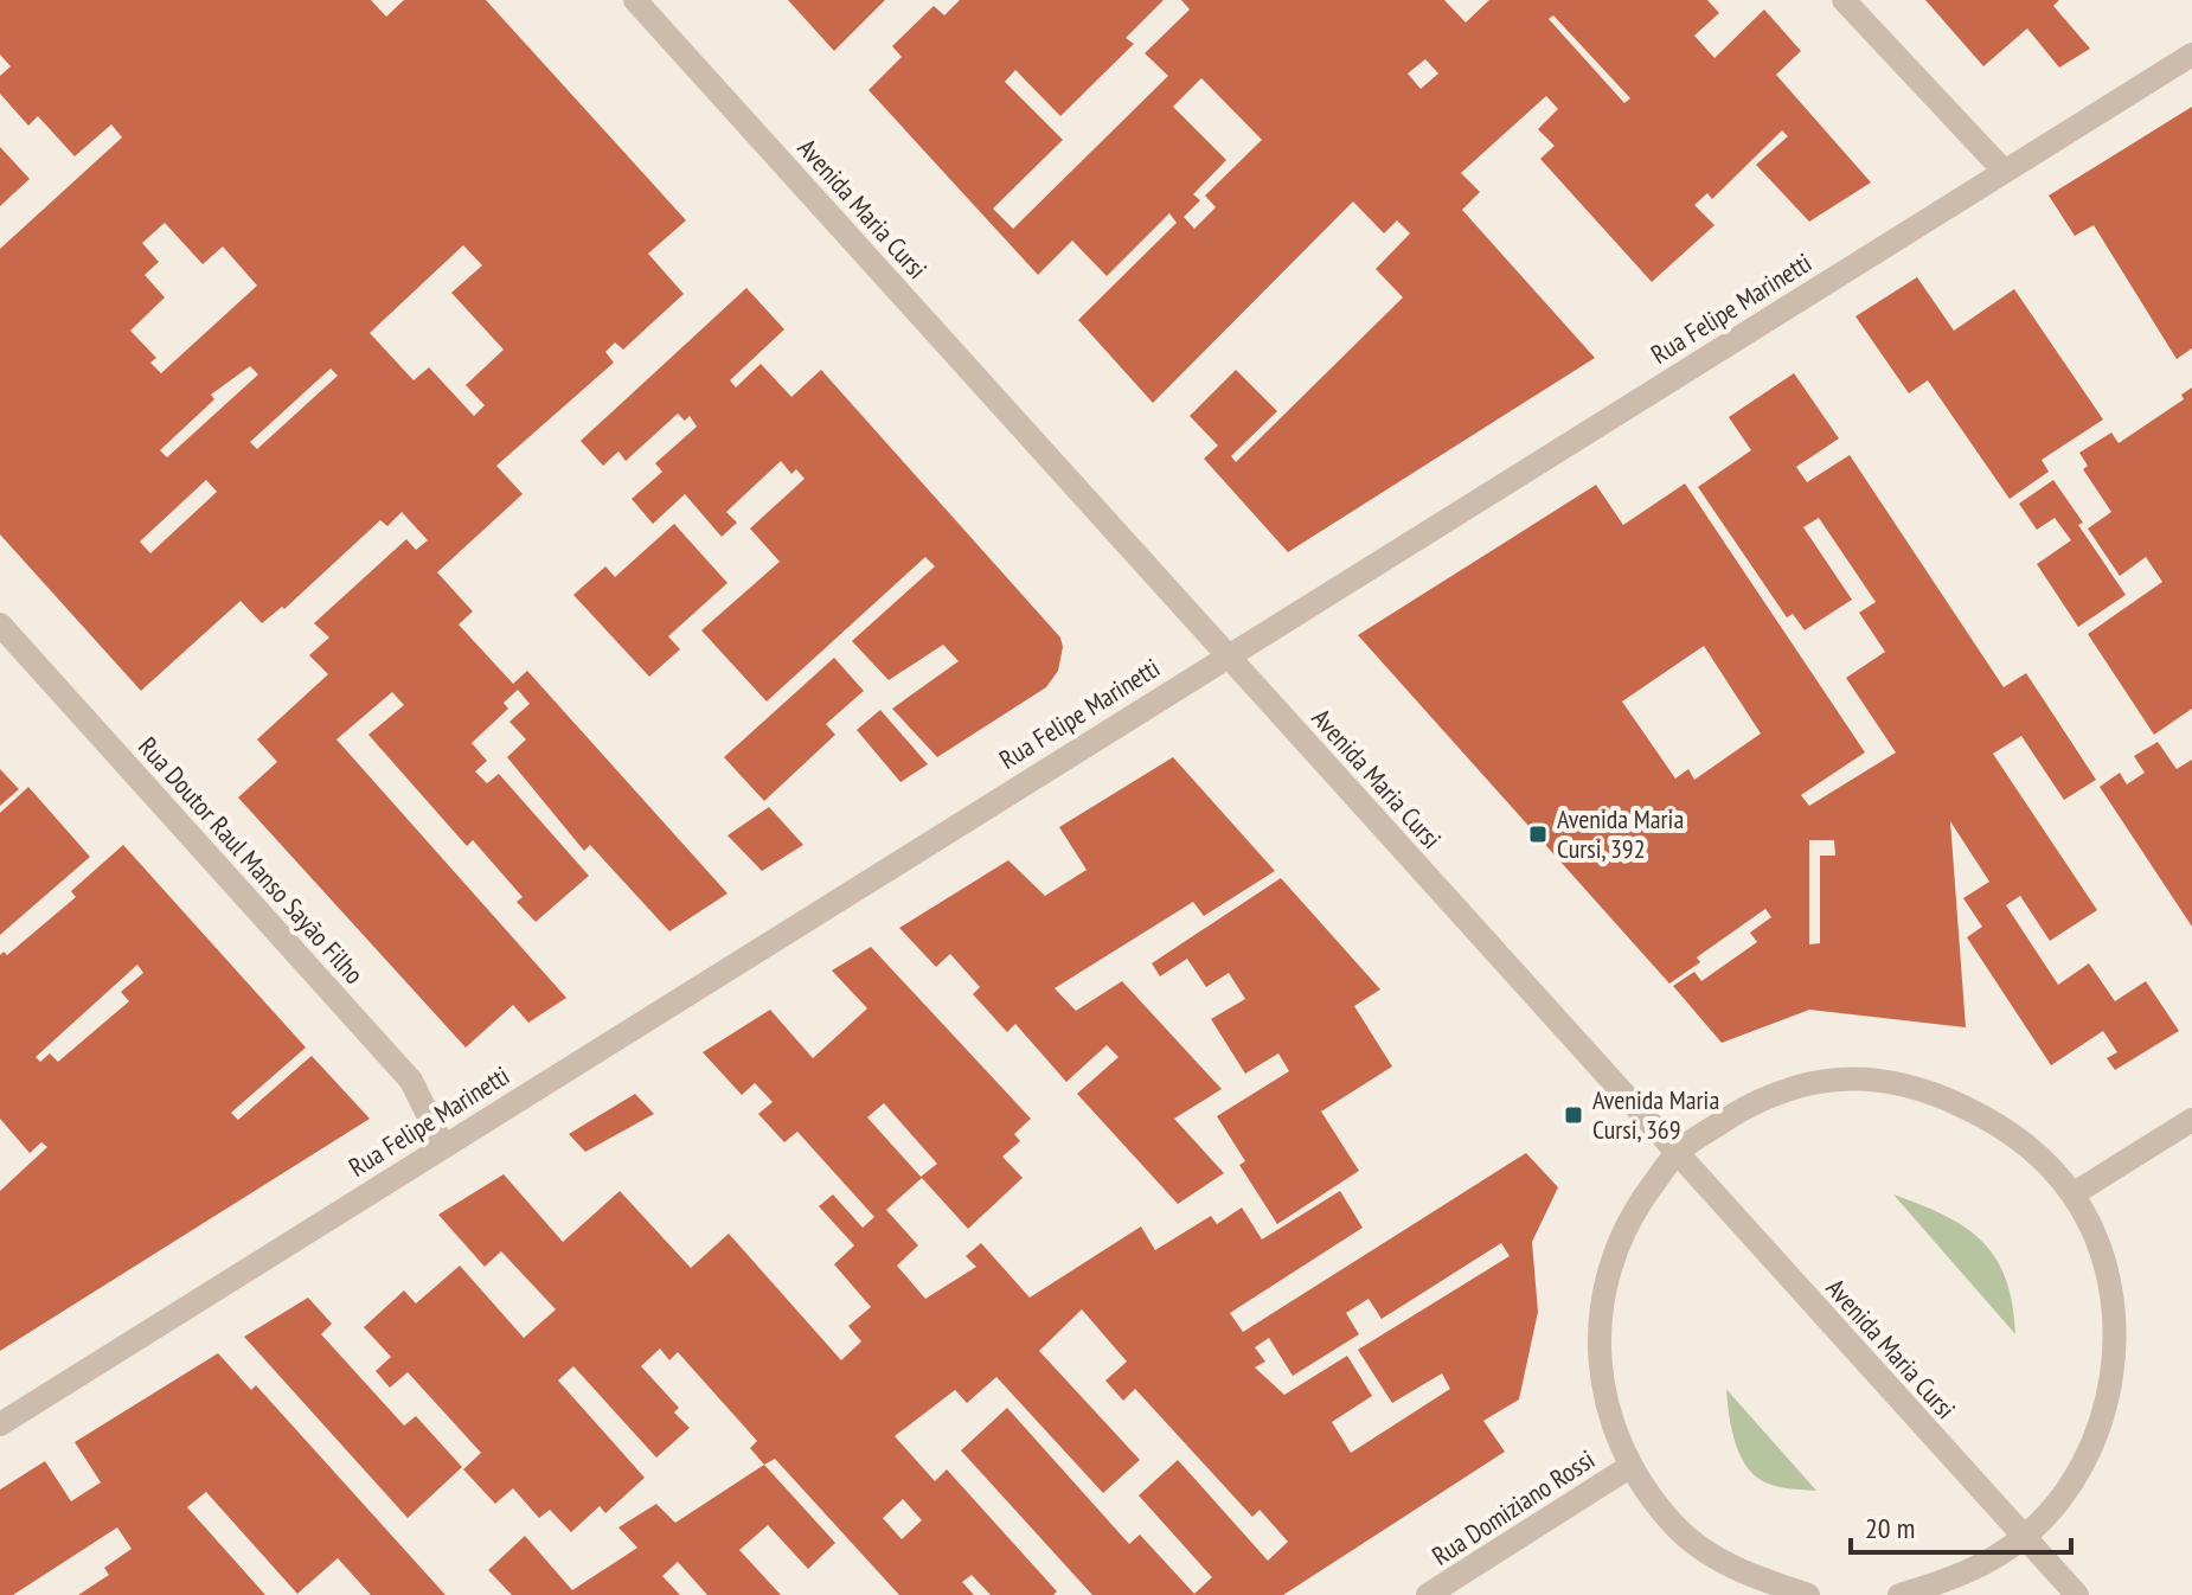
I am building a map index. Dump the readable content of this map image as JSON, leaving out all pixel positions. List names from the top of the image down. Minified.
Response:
{"streets":{"street":["Avenida Maria Cursi","Rua Felipe Marinetti","Rua Doutor Raul Manso Sayão Filho","Rua Domiziano Rossi"]},"crossings":[["Avenida Maria Cursi","Rua Felipe Marinetti"],["Rua Felipe Marinetti","Rua Doutor Raul Manso Sayão Filho"]],"places":{"transit":["Avenida Maria Cursi, 392","Avenida Maria Cursi, 369"]},"scale_bar":"20 m"}
